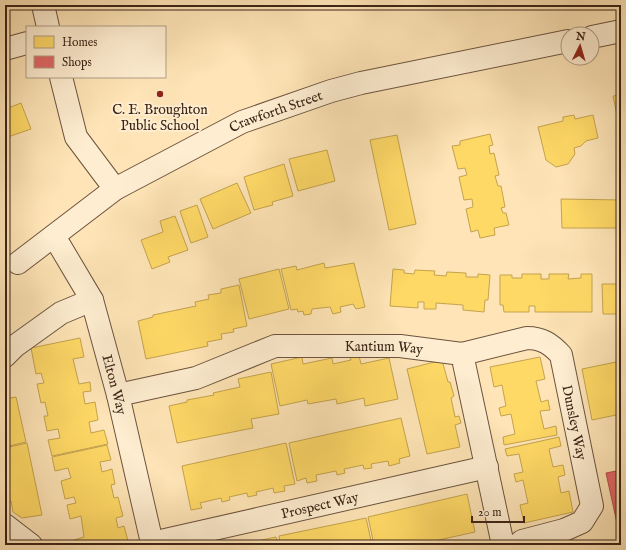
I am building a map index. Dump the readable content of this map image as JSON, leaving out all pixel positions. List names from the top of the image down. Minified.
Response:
{"streets":{"street":["Crawforth Street","Kantium Way","Elton Way","Dunsley Way","Prospect Way"]},"crossings":[["Crawforth Street","Elton Way"],["Kantium Way","Elton Way"],["Kantium Way","Dunsley Way"],["Elton Way","Prospect Way"]],"places":["C. E. Broughton Public School"],"legend":["Homes","Shops"],"scale_bar":"20 m","north":"top"}
